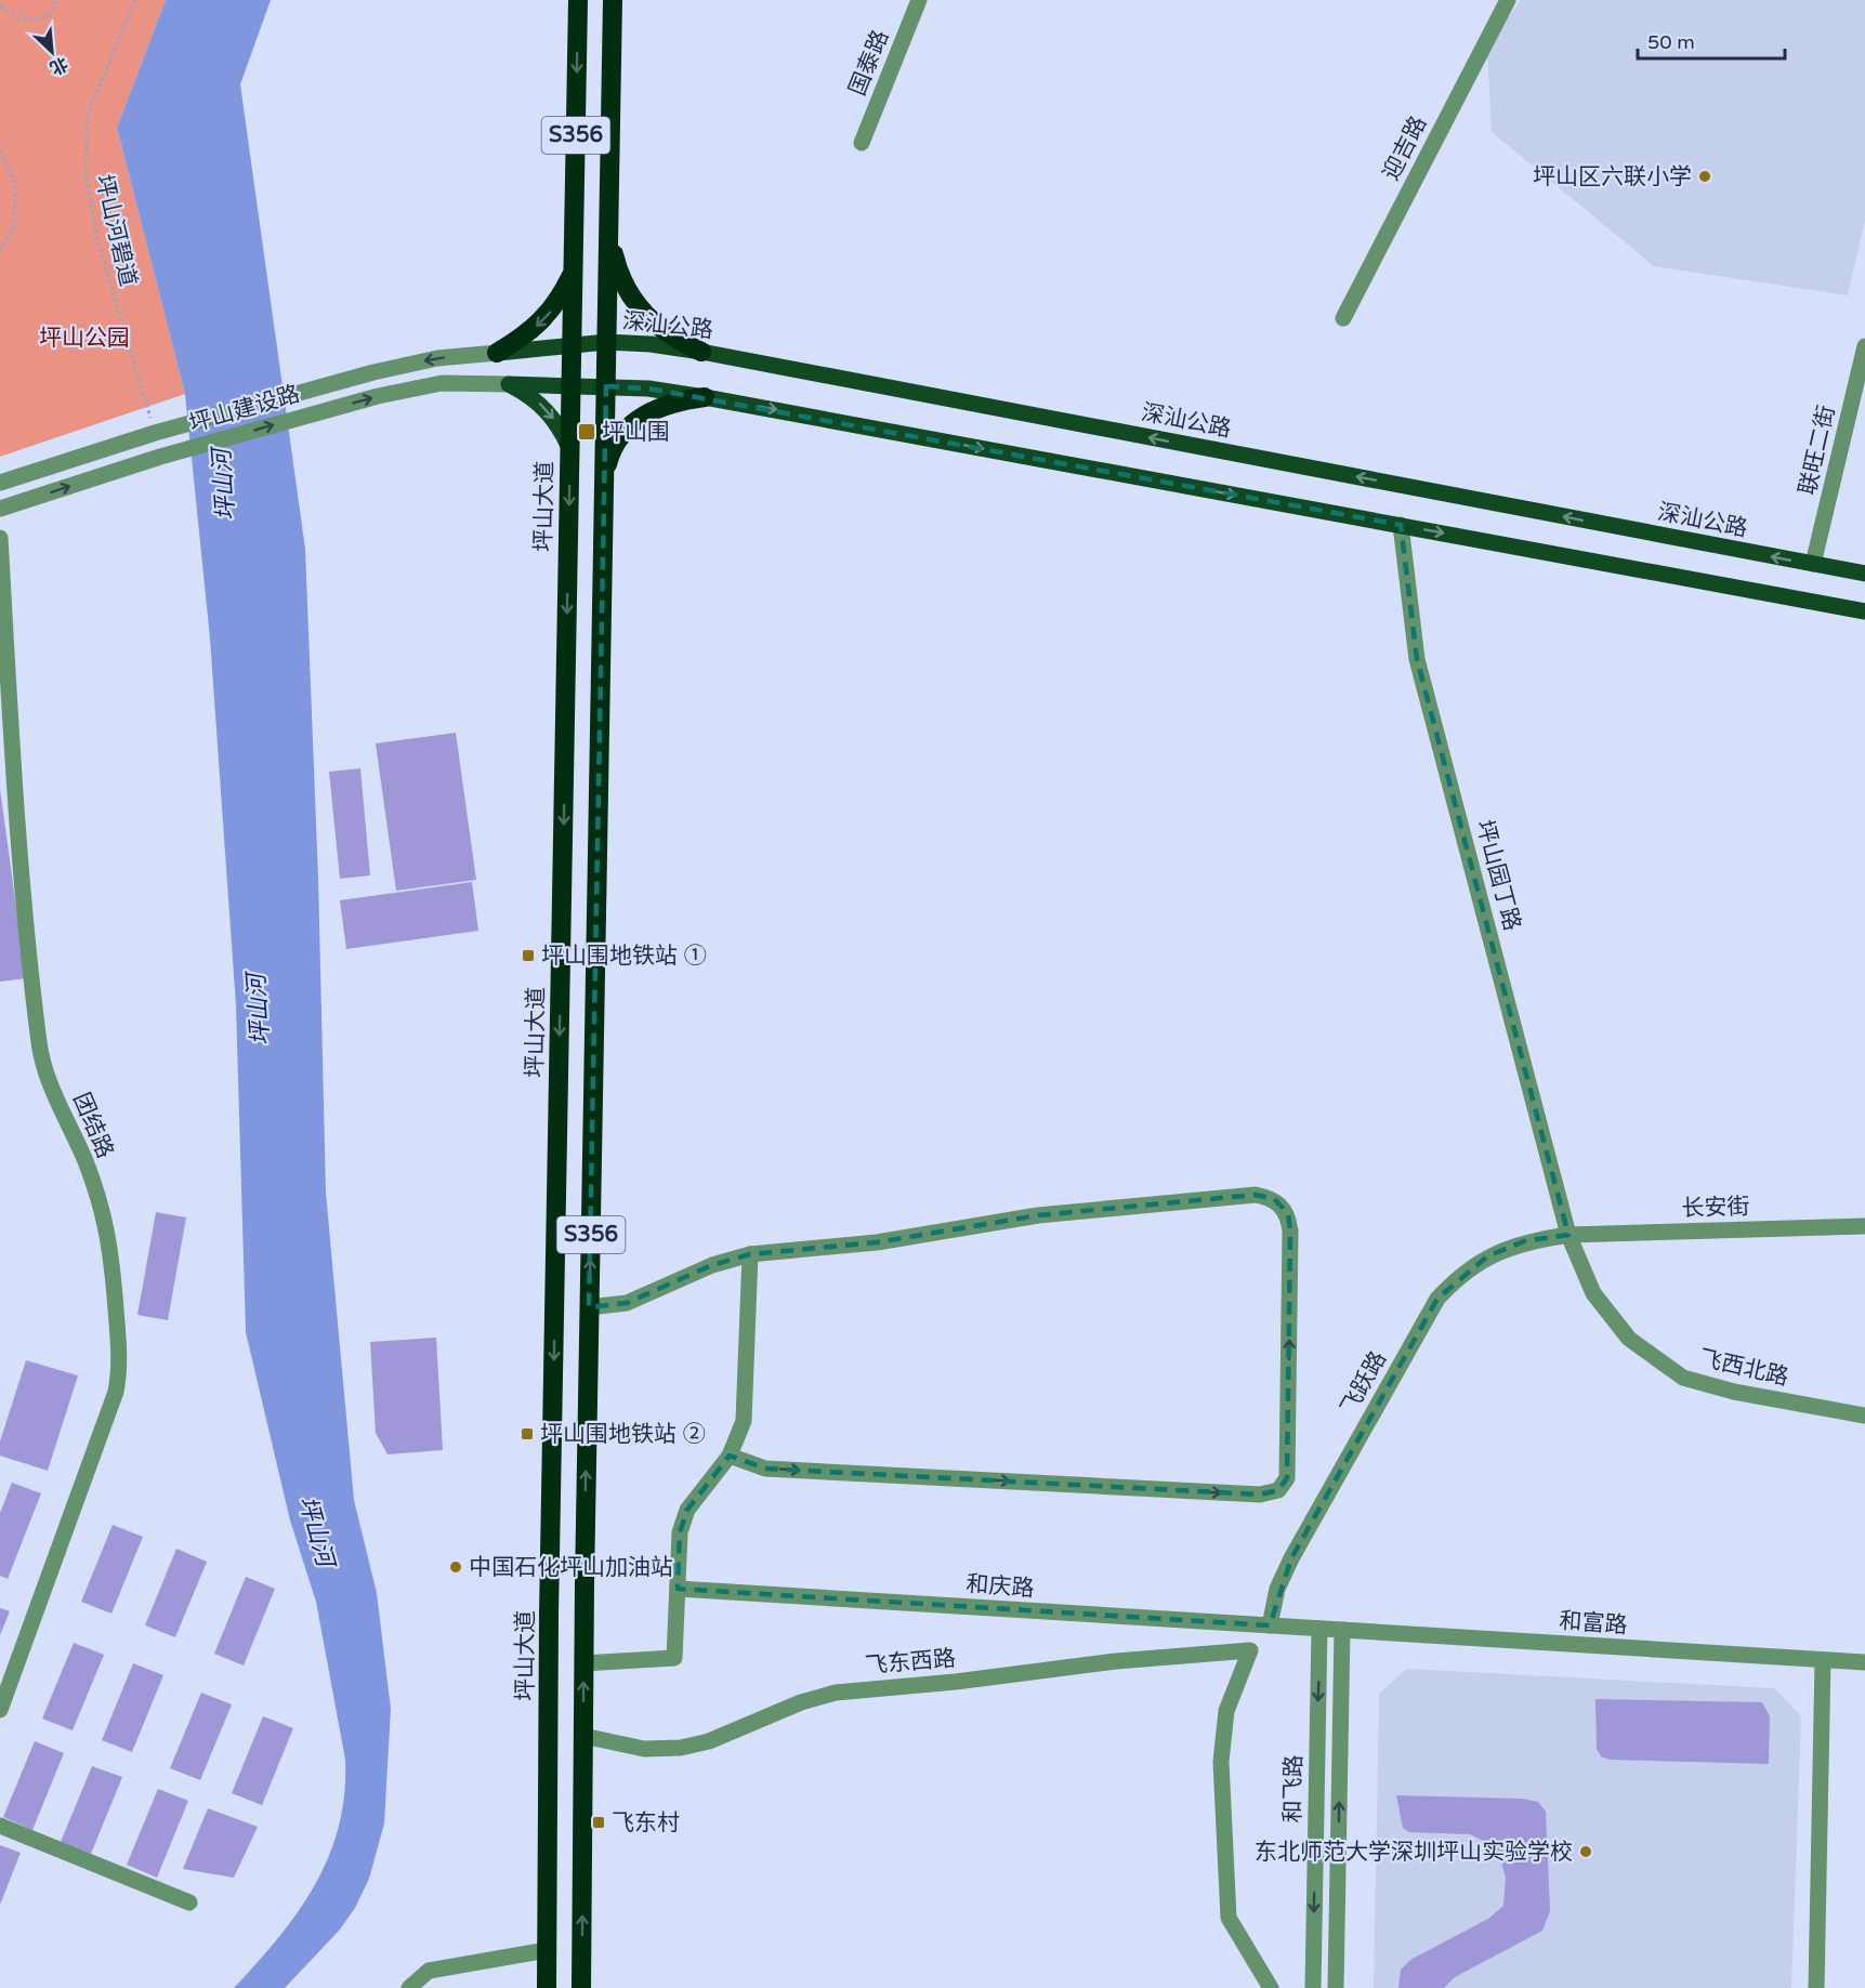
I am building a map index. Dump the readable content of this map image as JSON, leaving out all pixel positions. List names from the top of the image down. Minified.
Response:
{"streets":{"highway":["S356","坪山大道"],"main road":["深汕公路"],"street":["国泰路","迎吉路","坪山建设路","联旺二街","坪山园丁路","团结路","长安街","飞西北路","飞跃路","和庆路","和富路","飞东西路","和飞路"],"path":["坪山河碧道"]},"crossings":[["S356","深汕公路"],["S356","飞东西路"],["坪山河碧道","坪山建设路"],["深汕公路","坪山建设路"],["深汕公路","联旺二街"],["深汕公路","坪山大道"],["坪山园丁路","长安街"],["坪山园丁路","飞西北路"],["坪山园丁路","飞跃路"],["长安街","飞西北路"],["长安街","飞跃路"],["飞西北路","飞跃路"],["飞跃路","和庆路"],["和庆路","和富路"],["和庆路","和飞路"],["和富路","和飞路"]],"water":["坪山河"],"parks":["坪山公园"],"places":{"other":["坪山区六联小学","中国石化坪山加油站","东北师范大学深圳坪山实验学校"],"transit":["坪山围","坪山围地铁站 ①","坪山围地铁站 ②","飞东村"]},"scale_bar":"50 m","north":"bottom right"}
